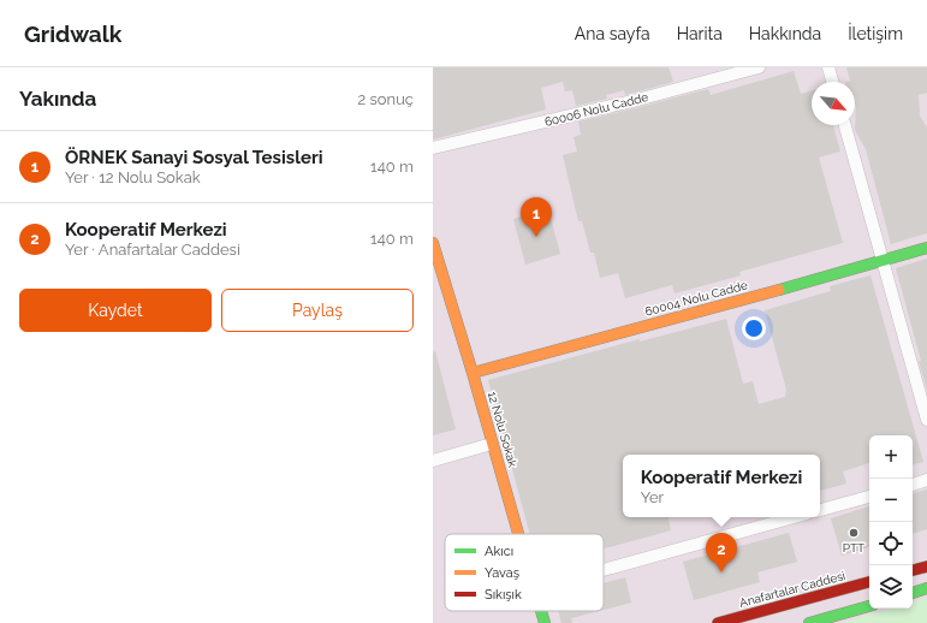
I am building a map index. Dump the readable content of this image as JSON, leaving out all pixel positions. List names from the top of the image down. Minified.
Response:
{"streets":{"street":["60006 Nolu Cadde","60004 Nolu Cadde","12 Nolu Sokak","Anafartalar Caddesi"]},"crossings":[["60004 Nolu Cadde","12 Nolu Sokak"]],"places":["PTT"],"legend":["Akıcı","Yavaş","Sıkışık"],"north":"bottom right","page":{"header":"Gridwalk","nav":["Ana sayfa","Harita","Hakkında","İletişim"],"heading":["Yakında","2 sonuç"],"list":[{"mark":"1","name":"ÖRNEK Sanayi Sosyal Tesisleri","note":"Yer · 12 Nolu Sokak","value":"140 m"},{"mark":"2","name":"Kooperatif Merkezi","note":"Yer · Anafartalar Caddesi","value":"140 m"}],"pins":["1","2"],"buttons":["Kaydet","Paylaş"],"map_buttons":["+","−"],"popup":["Kooperatif Merkezi","Yer"]}}
